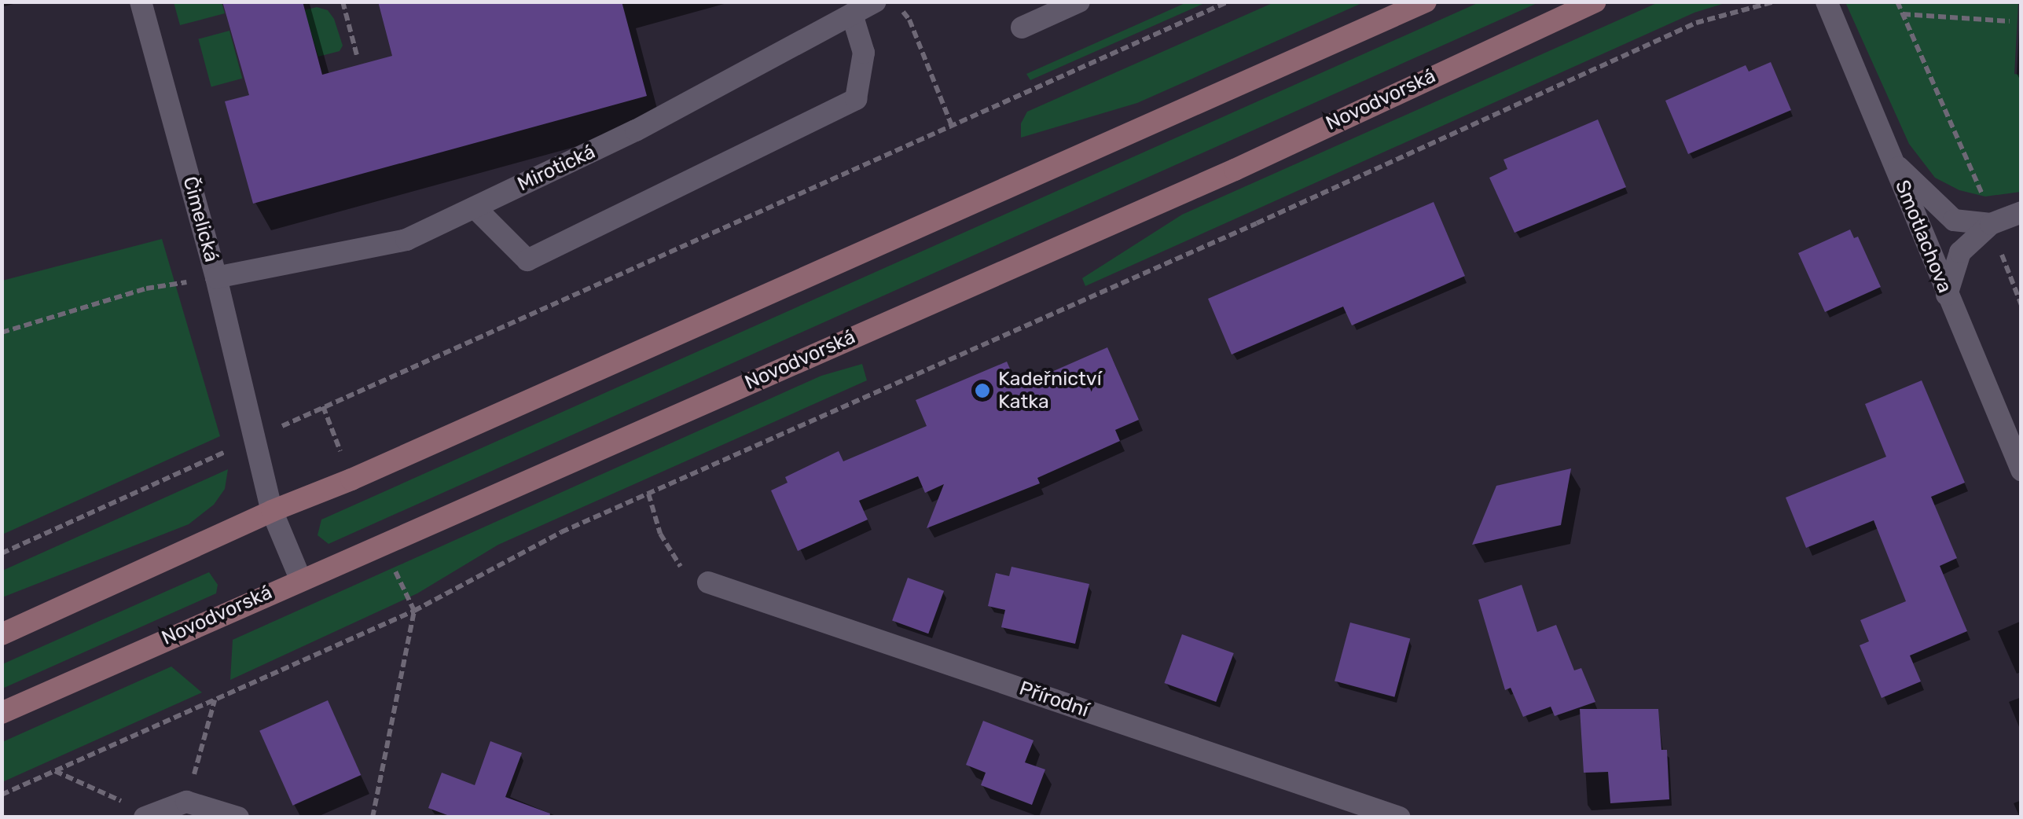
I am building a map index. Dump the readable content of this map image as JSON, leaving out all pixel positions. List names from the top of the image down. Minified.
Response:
{"streets":{"main road":["Novodvorská"],"street":["Mirotická","Čimelická","Smotlachova","Přírodní"]},"crossings":[["Mirotická","Čimelická"]],"places":["Kadeřnictví Katka"]}
